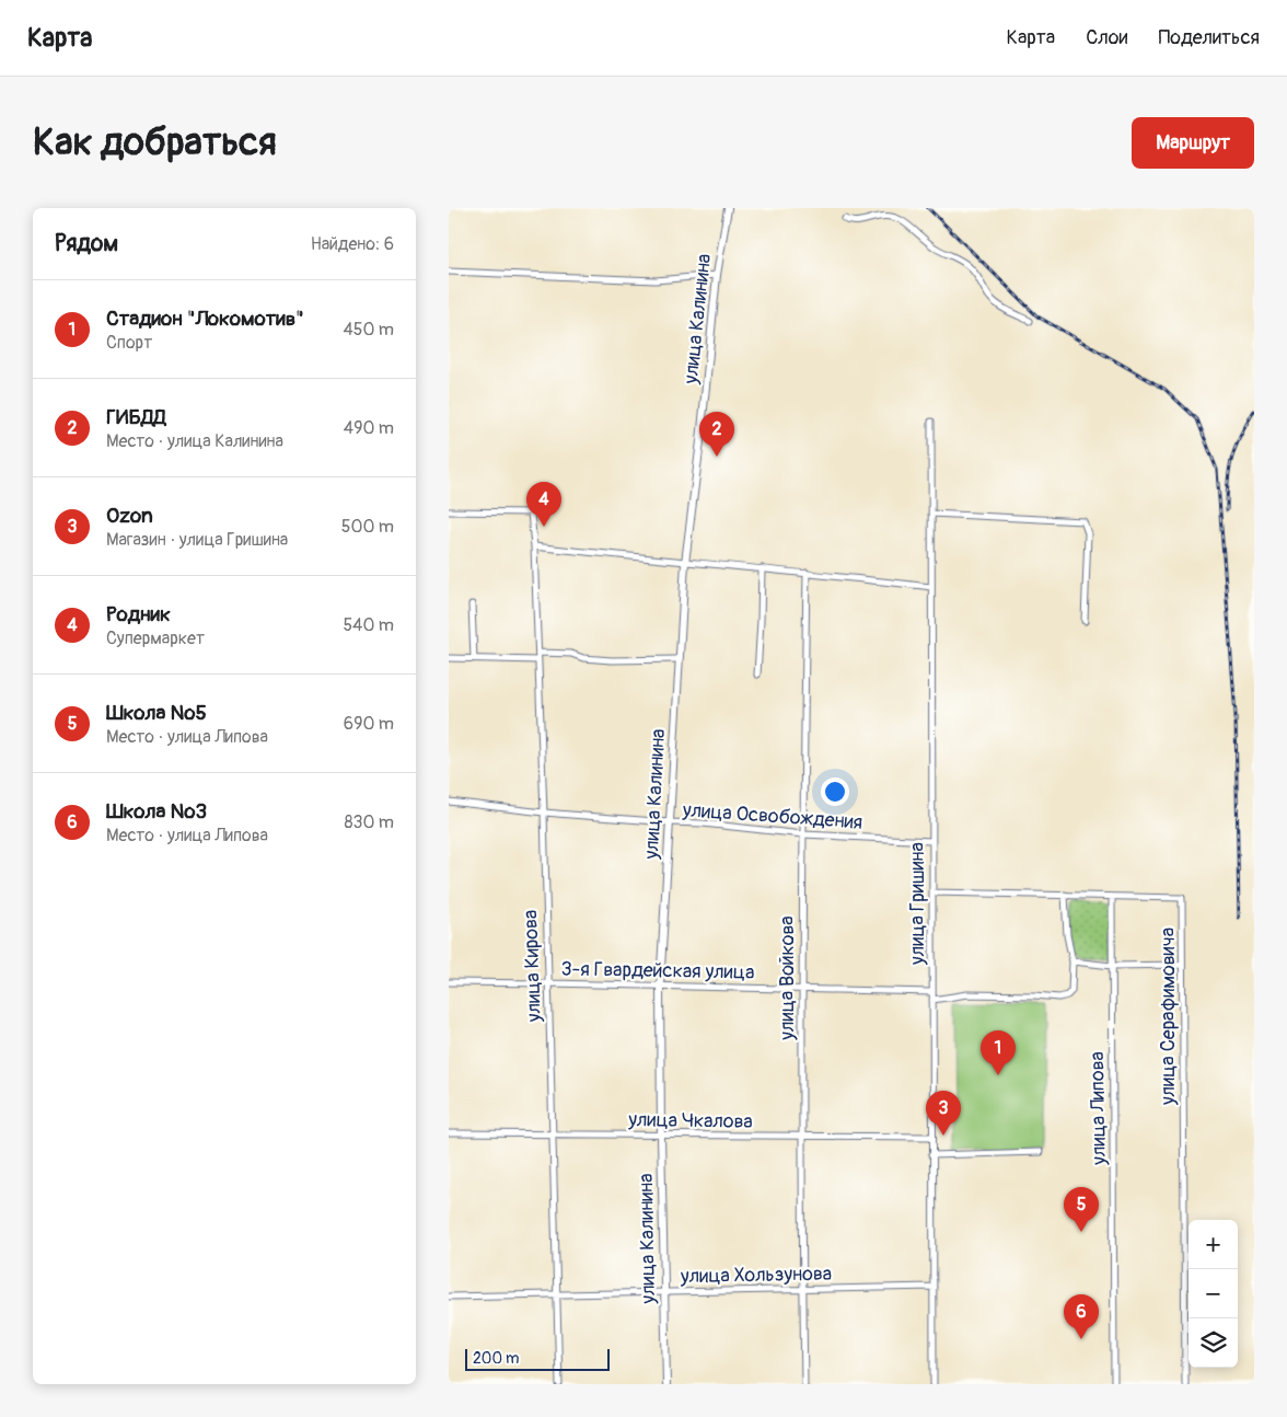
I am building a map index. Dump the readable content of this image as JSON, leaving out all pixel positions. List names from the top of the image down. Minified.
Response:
{"streets":{"street":["улица Калинина","улица Освобождения","улица Гришина","улица Кирова","3-я Гвардейская улица","улица Войкова","улица Серафимовича","улица Липова","улица Чкалова","улица Хользунова"]},"crossings":[["улица Калинина","улица Освобождения"],["улица Калинина","3-я Гвардейская улица"],["улица Калинина","улица Чкалова"],["улица Калинина","улица Хользунова"],["улица Освобождения","улица Гришина"],["улица Освобождения","улица Кирова"],["улица Освобождения","улица Войкова"],["улица Гришина","3-я Гвардейская улица"],["улица Гришина","улица Серафимовича"],["улица Гришина","улица Чкалова"],["улица Гришина","улица Хользунова"],["улица Кирова","3-я Гвардейская улица"],["улица Кирова","улица Чкалова"],["улица Кирова","улица Хользунова"],["3-я Гвардейская улица","улица Войкова"],["улица Войкова","улица Чкалова"],["улица Войкова","улица Хользунова"],["улица Серафимовича","улица Липова"]],"scale_bar":"200 m","page":{"header":"Карта","nav":["Карта","Слои","Поделиться"],"buttons":"Маршрут","title":"Как добраться","heading":["Рядом","Найдено: 6"],"list":[{"mark":"1","name":"Стадион \"Локомотив\"","note":"Спорт","value":"450 m"},{"mark":"2","name":"ГИБДД","note":"Место · улица Калинина","value":"490 m"},{"mark":"3","name":"Ozon","note":"Магазин · улица Гришина","value":"500 m"},{"mark":"4","name":"Родник","note":"Супермаркет","value":"540 m"},{"mark":"5","name":"Школа №5","note":"Место · улица Липова","value":"690 m"},{"mark":"6","name":"Школа №3","note":"Место · улица Липова","value":"830 m"}],"pins":["2","4","1","3","5","6"],"map_buttons":["+","−"],"scale":"200 m"}}
